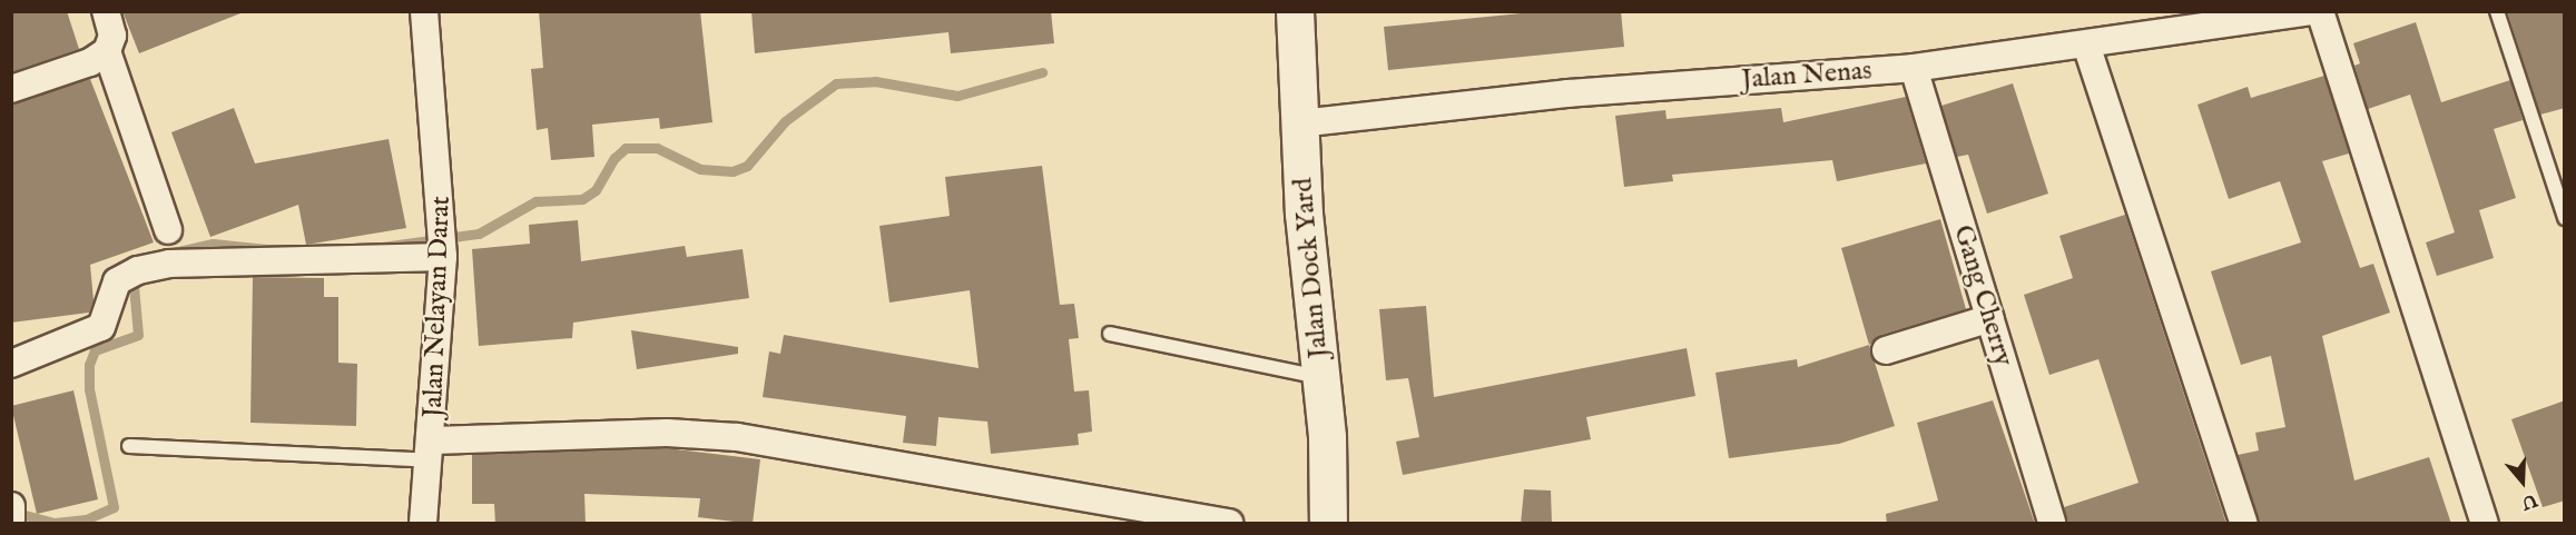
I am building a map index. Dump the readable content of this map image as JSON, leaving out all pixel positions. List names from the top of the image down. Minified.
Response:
{"streets":{"street":["Jalan Nenas","Jalan Dock Yard","Gang Cherry","Jalan Nelayan Darat"]},"crossings":[["Jalan Nenas","Jalan Dock Yard"],["Jalan Nenas","Gang Cherry"]],"north":"bottom"}
